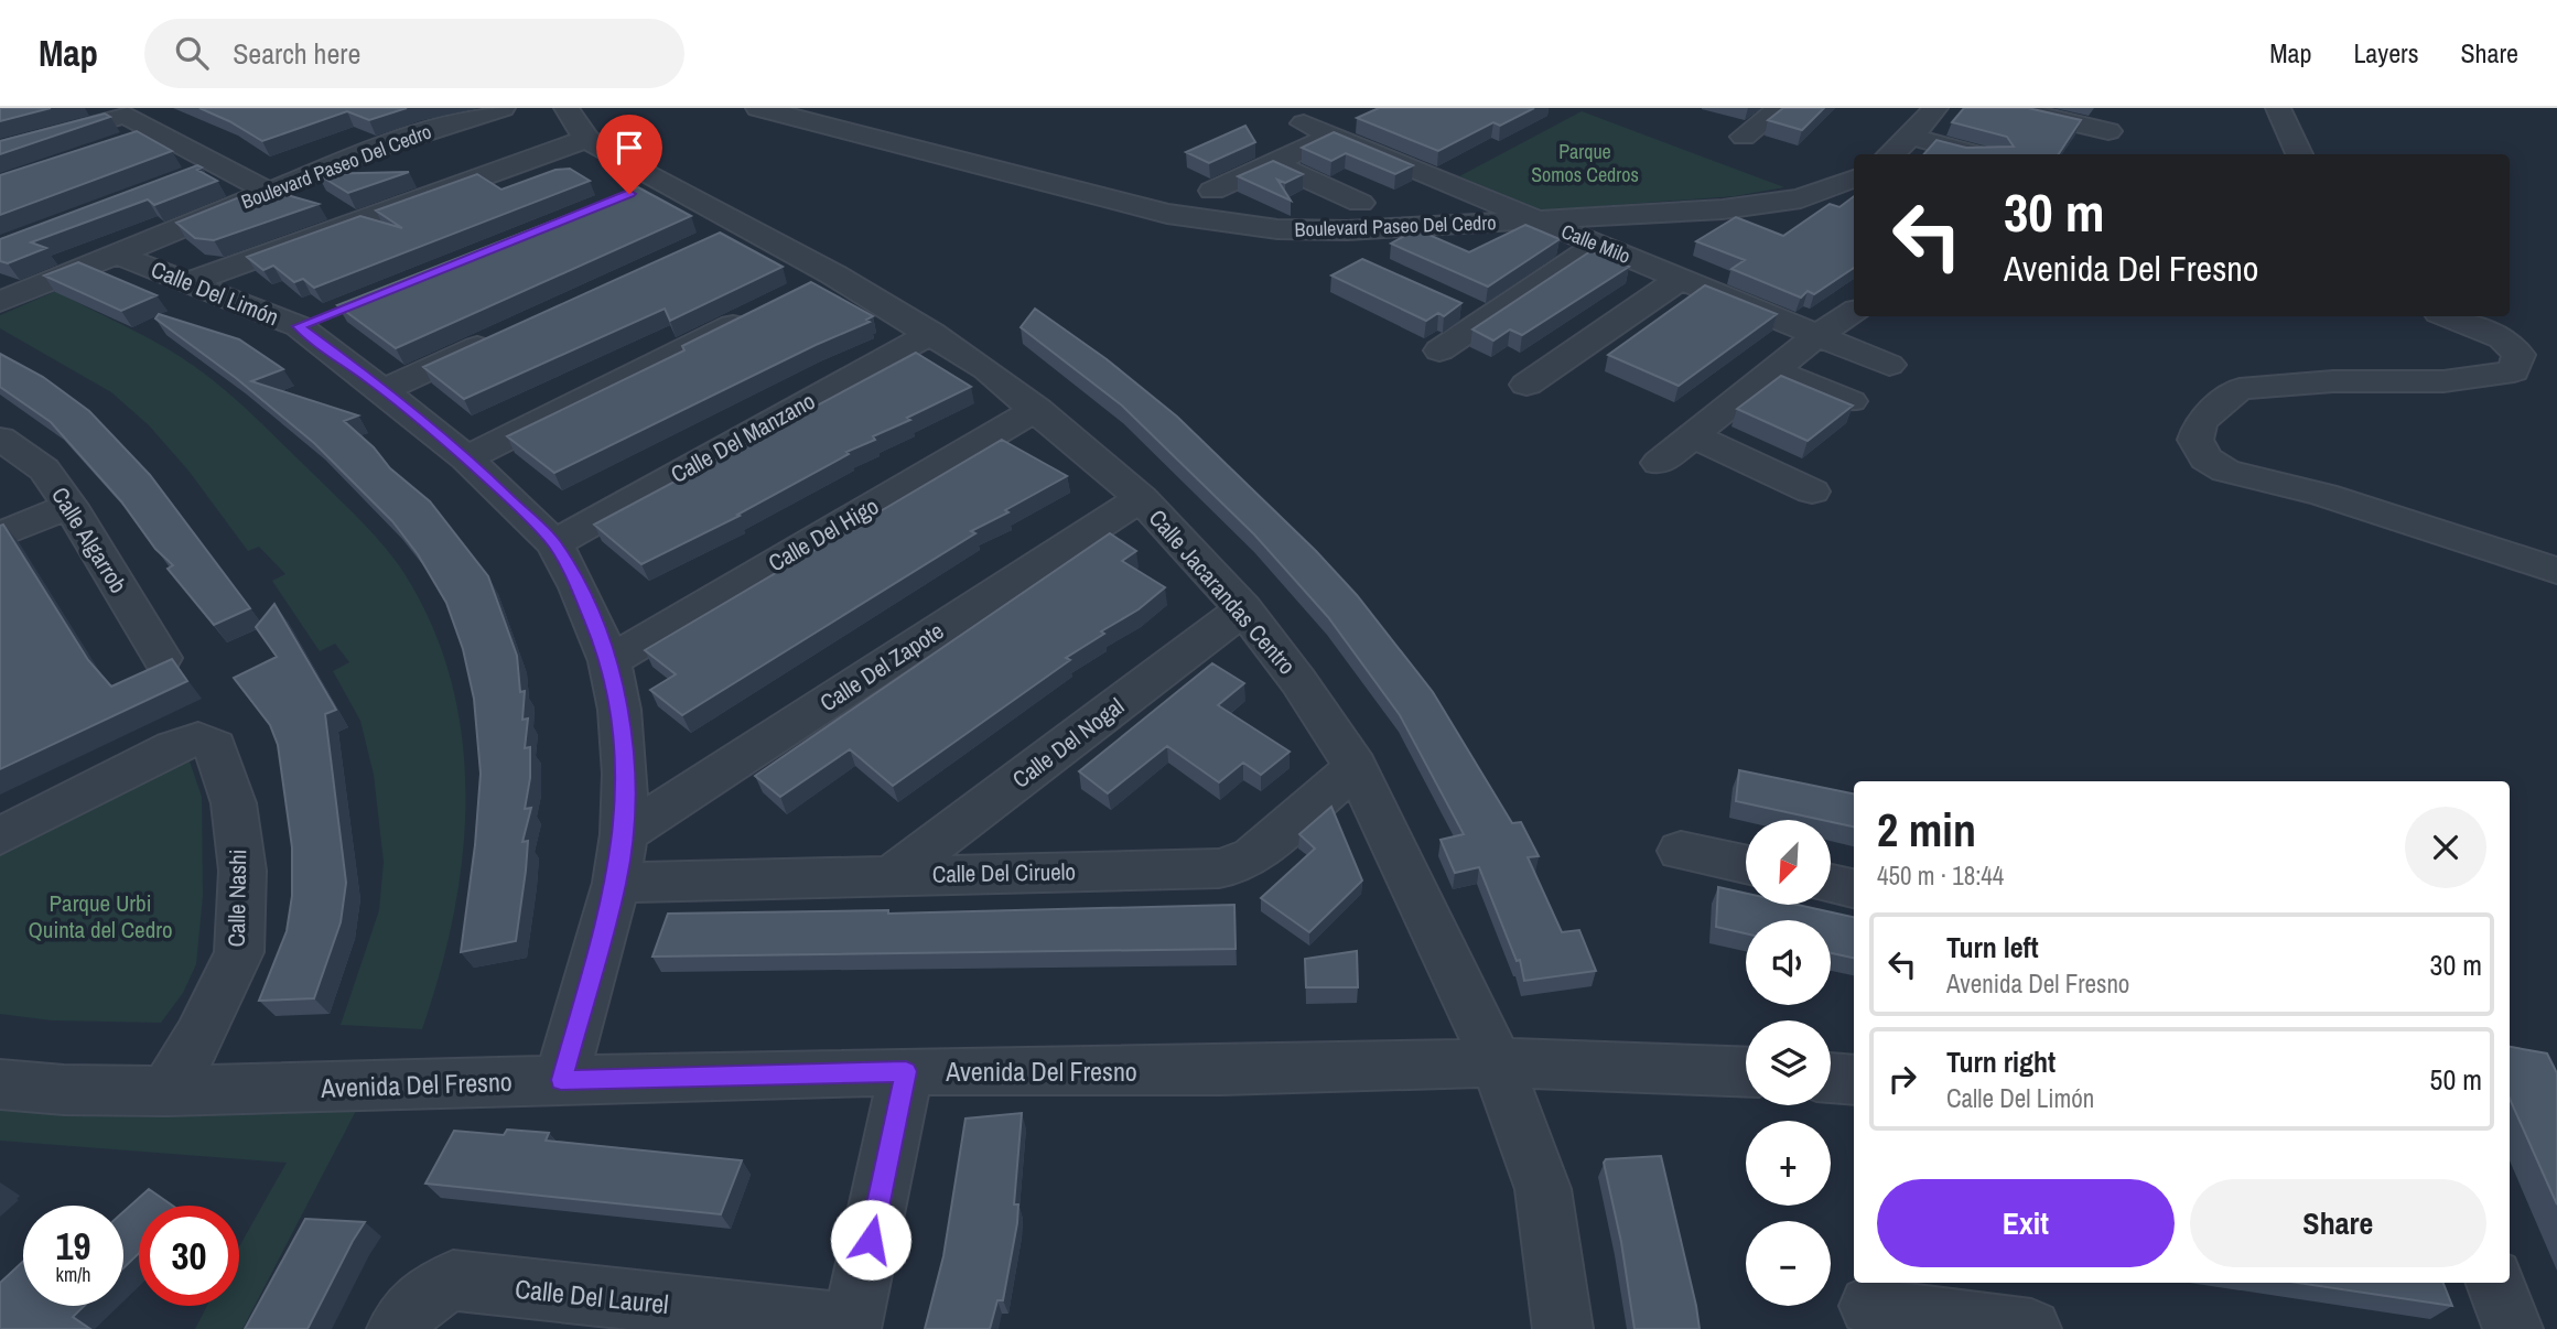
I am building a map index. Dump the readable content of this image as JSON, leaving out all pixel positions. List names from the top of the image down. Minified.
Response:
{"streets":{"street":["Boulevard Paseo Del Cedro","Calle Milo","Calle Del Limón","Calle Del Manzano","Calle Del Higo","Calle Algarrob","Calle Jacarandas Centro","Calle Del Zapote","Calle Del Nogal","Calle Del Ciruelo","Calle Nashi","Avenida Del Fresno","Calle Del Laurel"]},"crossings":[["Boulevard Paseo Del Cedro","Calle Milo"],["Boulevard Paseo Del Cedro","Calle Del Limón"],["Calle Del Limón","Calle Del Manzano"],["Calle Del Limón","Calle Del Higo"],["Calle Del Limón","Calle Del Zapote"],["Calle Del Limón","Calle Del Ciruelo"],["Calle Del Limón","Avenida Del Fresno"],["Calle Del Manzano","Calle Jacarandas Centro"],["Calle Del Higo","Calle Jacarandas Centro"],["Calle Jacarandas Centro","Calle Del Zapote"],["Calle Jacarandas Centro","Calle Del Nogal"],["Calle Jacarandas Centro","Calle Del Ciruelo"],["Calle Jacarandas Centro","Avenida Del Fresno"],["Calle Del Nogal","Calle Del Ciruelo"],["Calle Nashi","Avenida Del Fresno"]],"parks":["Parque Somos Cedros","Parque Urbi Quinta del Cedro"],"north":"bottom left","page":{"header":"Map","search":"Search here","nav":["Map","Layers","Share"],"turn":["30 m","Avenida Del Fresno"],"heading":["2 min","450 m · 18:44"],"map_buttons":["+","−"],"list":[{"name":"Turn left","note":"Avenida Del Fresno","value":"30 m"},{"name":"Turn right","note":"Calle Del Limón","value":"50 m"}],"buttons":["Exit","Share"],"speed":"19 km/h","limit":"30"}}
